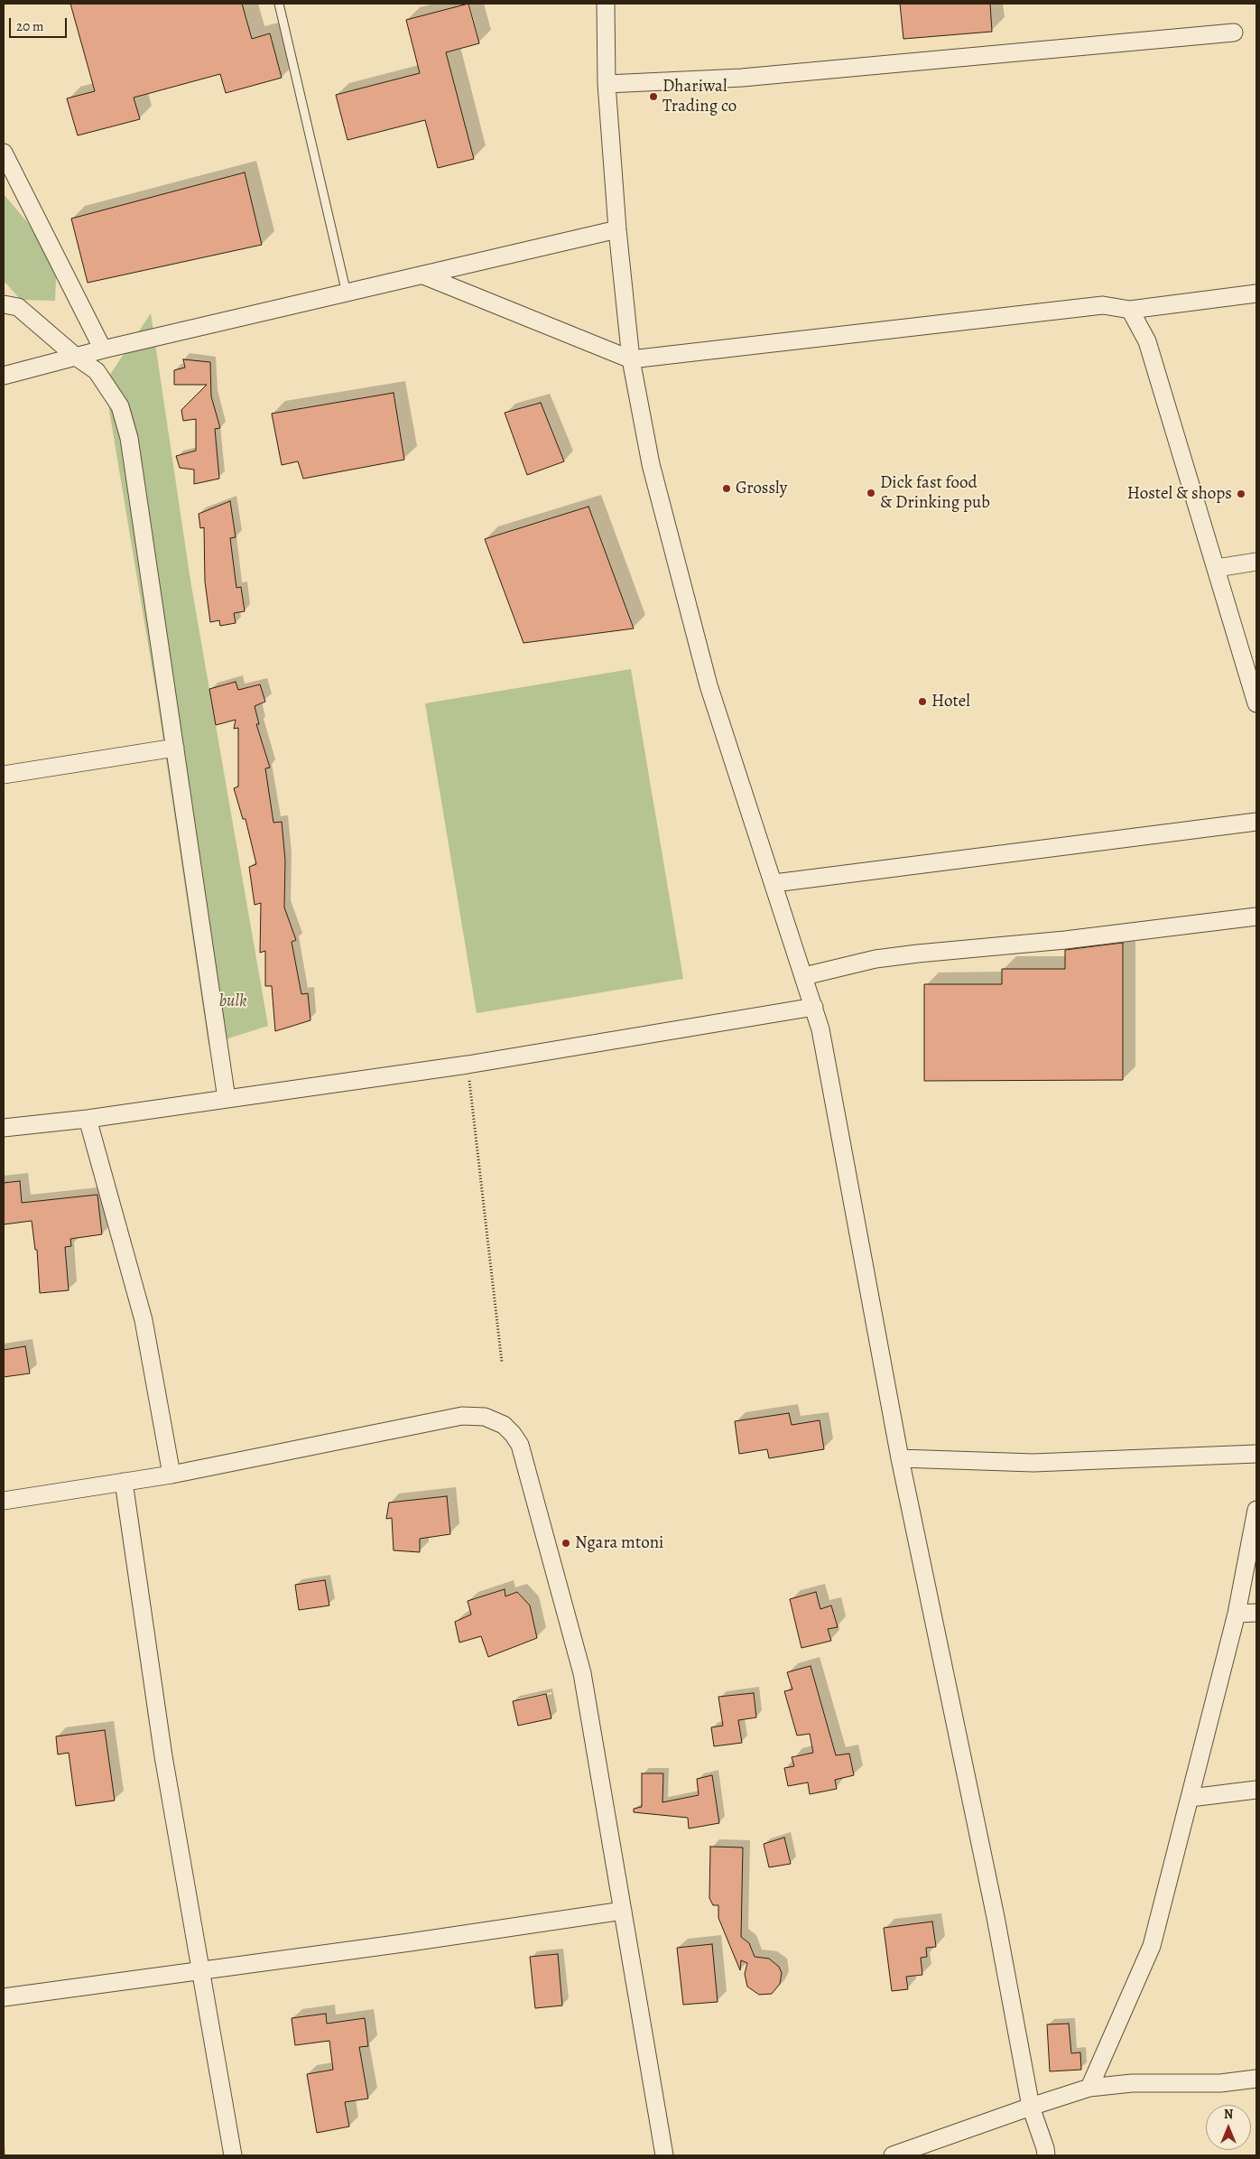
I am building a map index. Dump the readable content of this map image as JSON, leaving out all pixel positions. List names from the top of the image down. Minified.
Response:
{"parks":["bulk"],"places":["Dhariwal Trading co","Grossly","Dick fast food & Drinking pub","Hostel & shops","Hotel","Ngara mtoni"],"scale_bar":"20 m","north":"top"}
